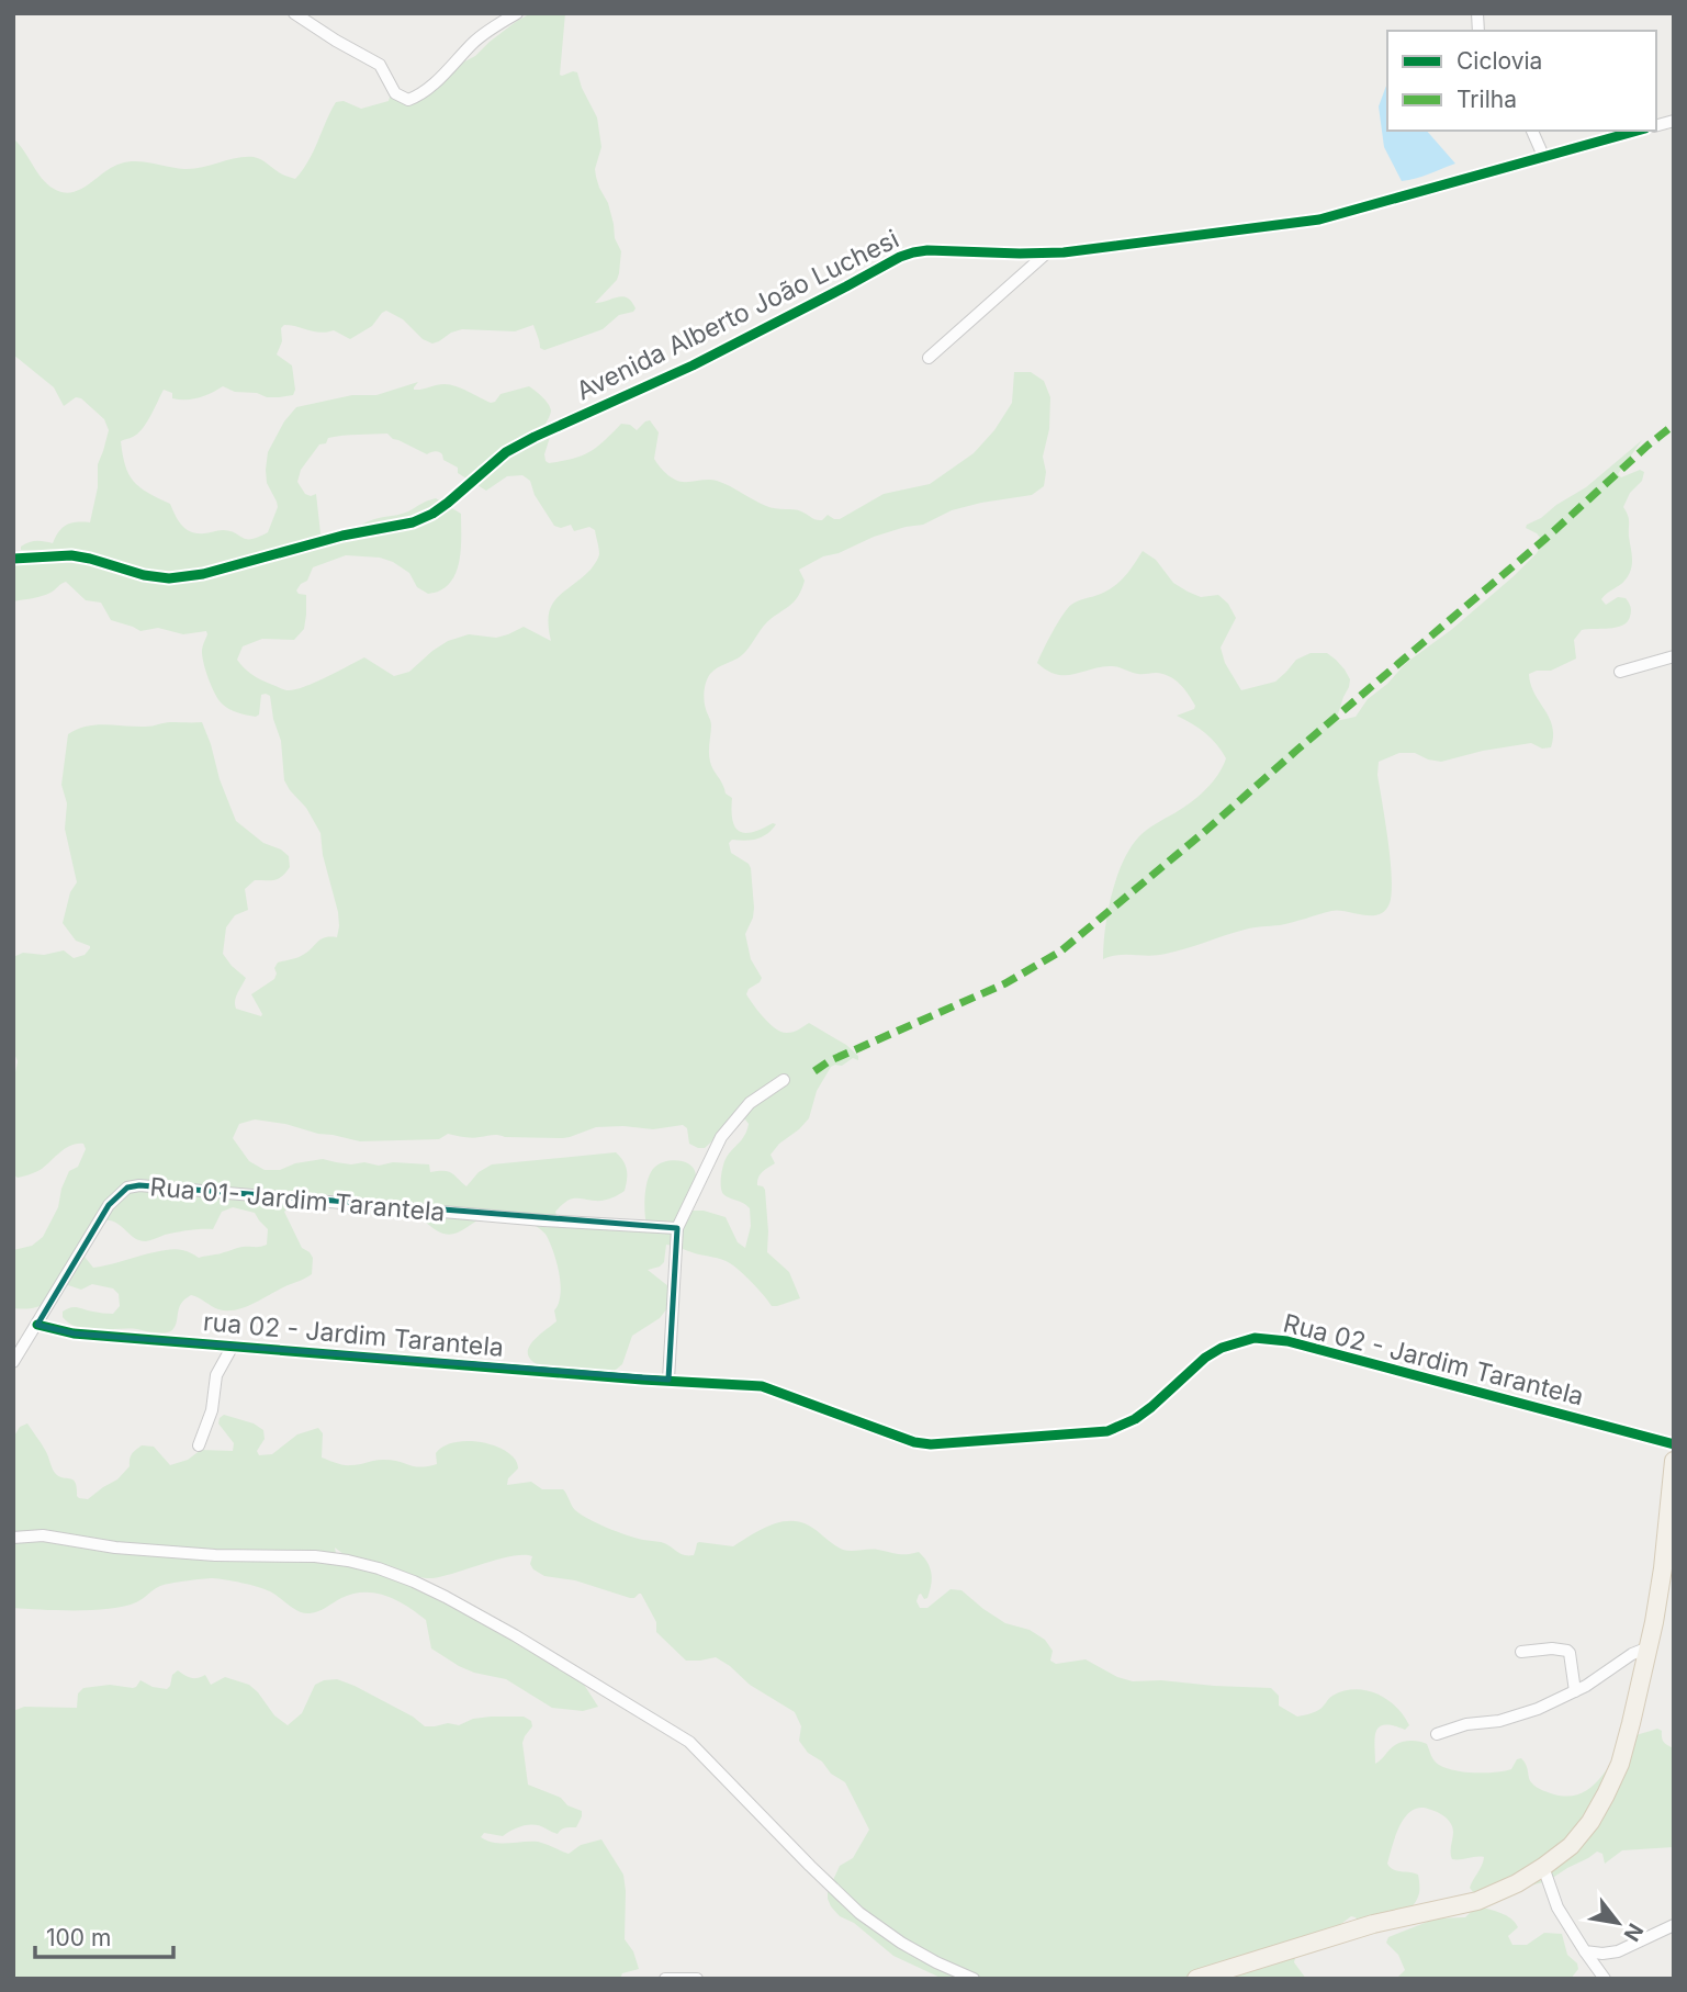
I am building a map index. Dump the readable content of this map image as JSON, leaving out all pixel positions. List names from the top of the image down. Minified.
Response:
{"streets":{"street":["Avenida Alberto João Luchesi","Rua 01- Jardim Tarantela","rua 02 - Jardim Tarantela","Rua 02 - Jardim Tarantela"]},"crossings":[["Rua 01- Jardim Tarantela","rua 02 - Jardim Tarantela"],["rua 02 - Jardim Tarantela","Rua 02 - Jardim Tarantela"]],"legend":["Ciclovia","Trilha"],"scale_bar":"100 m","north":"bottom right"}
